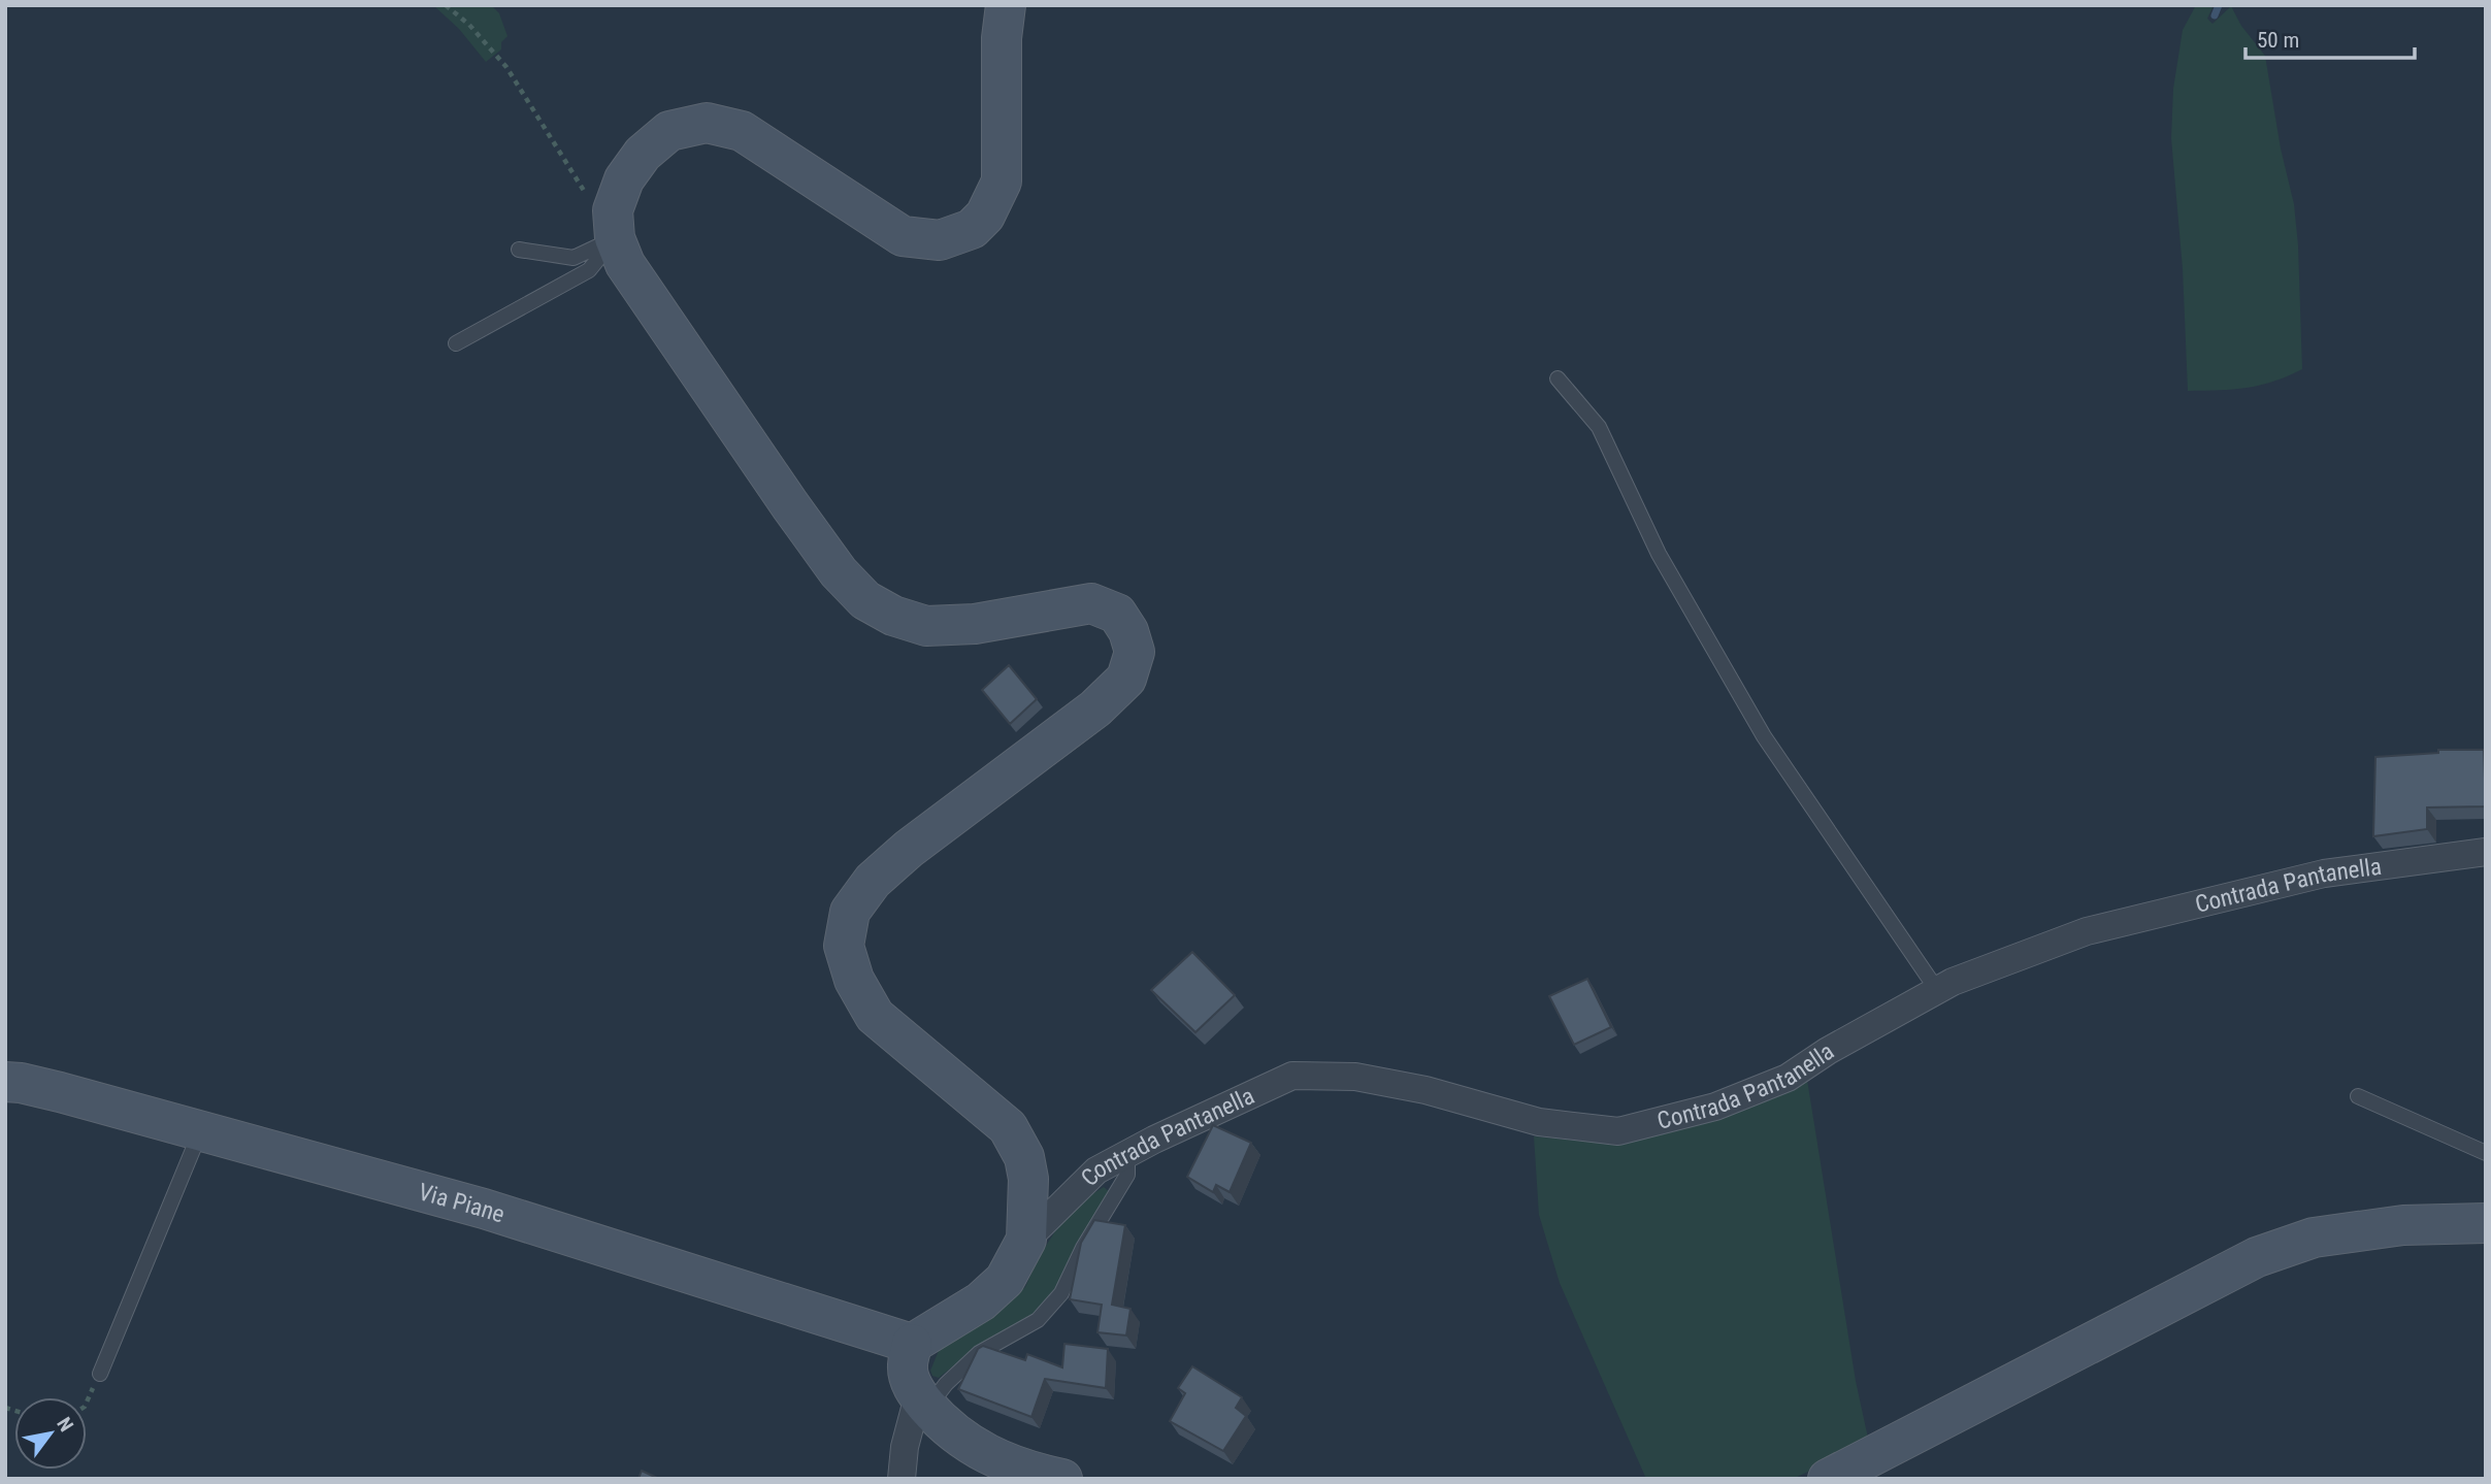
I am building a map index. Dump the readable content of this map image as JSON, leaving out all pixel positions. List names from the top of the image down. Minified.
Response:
{"streets":{"street":["Contrada Pantanella","Via Piane"]},"scale_bar":"50 m","north":"top right"}
